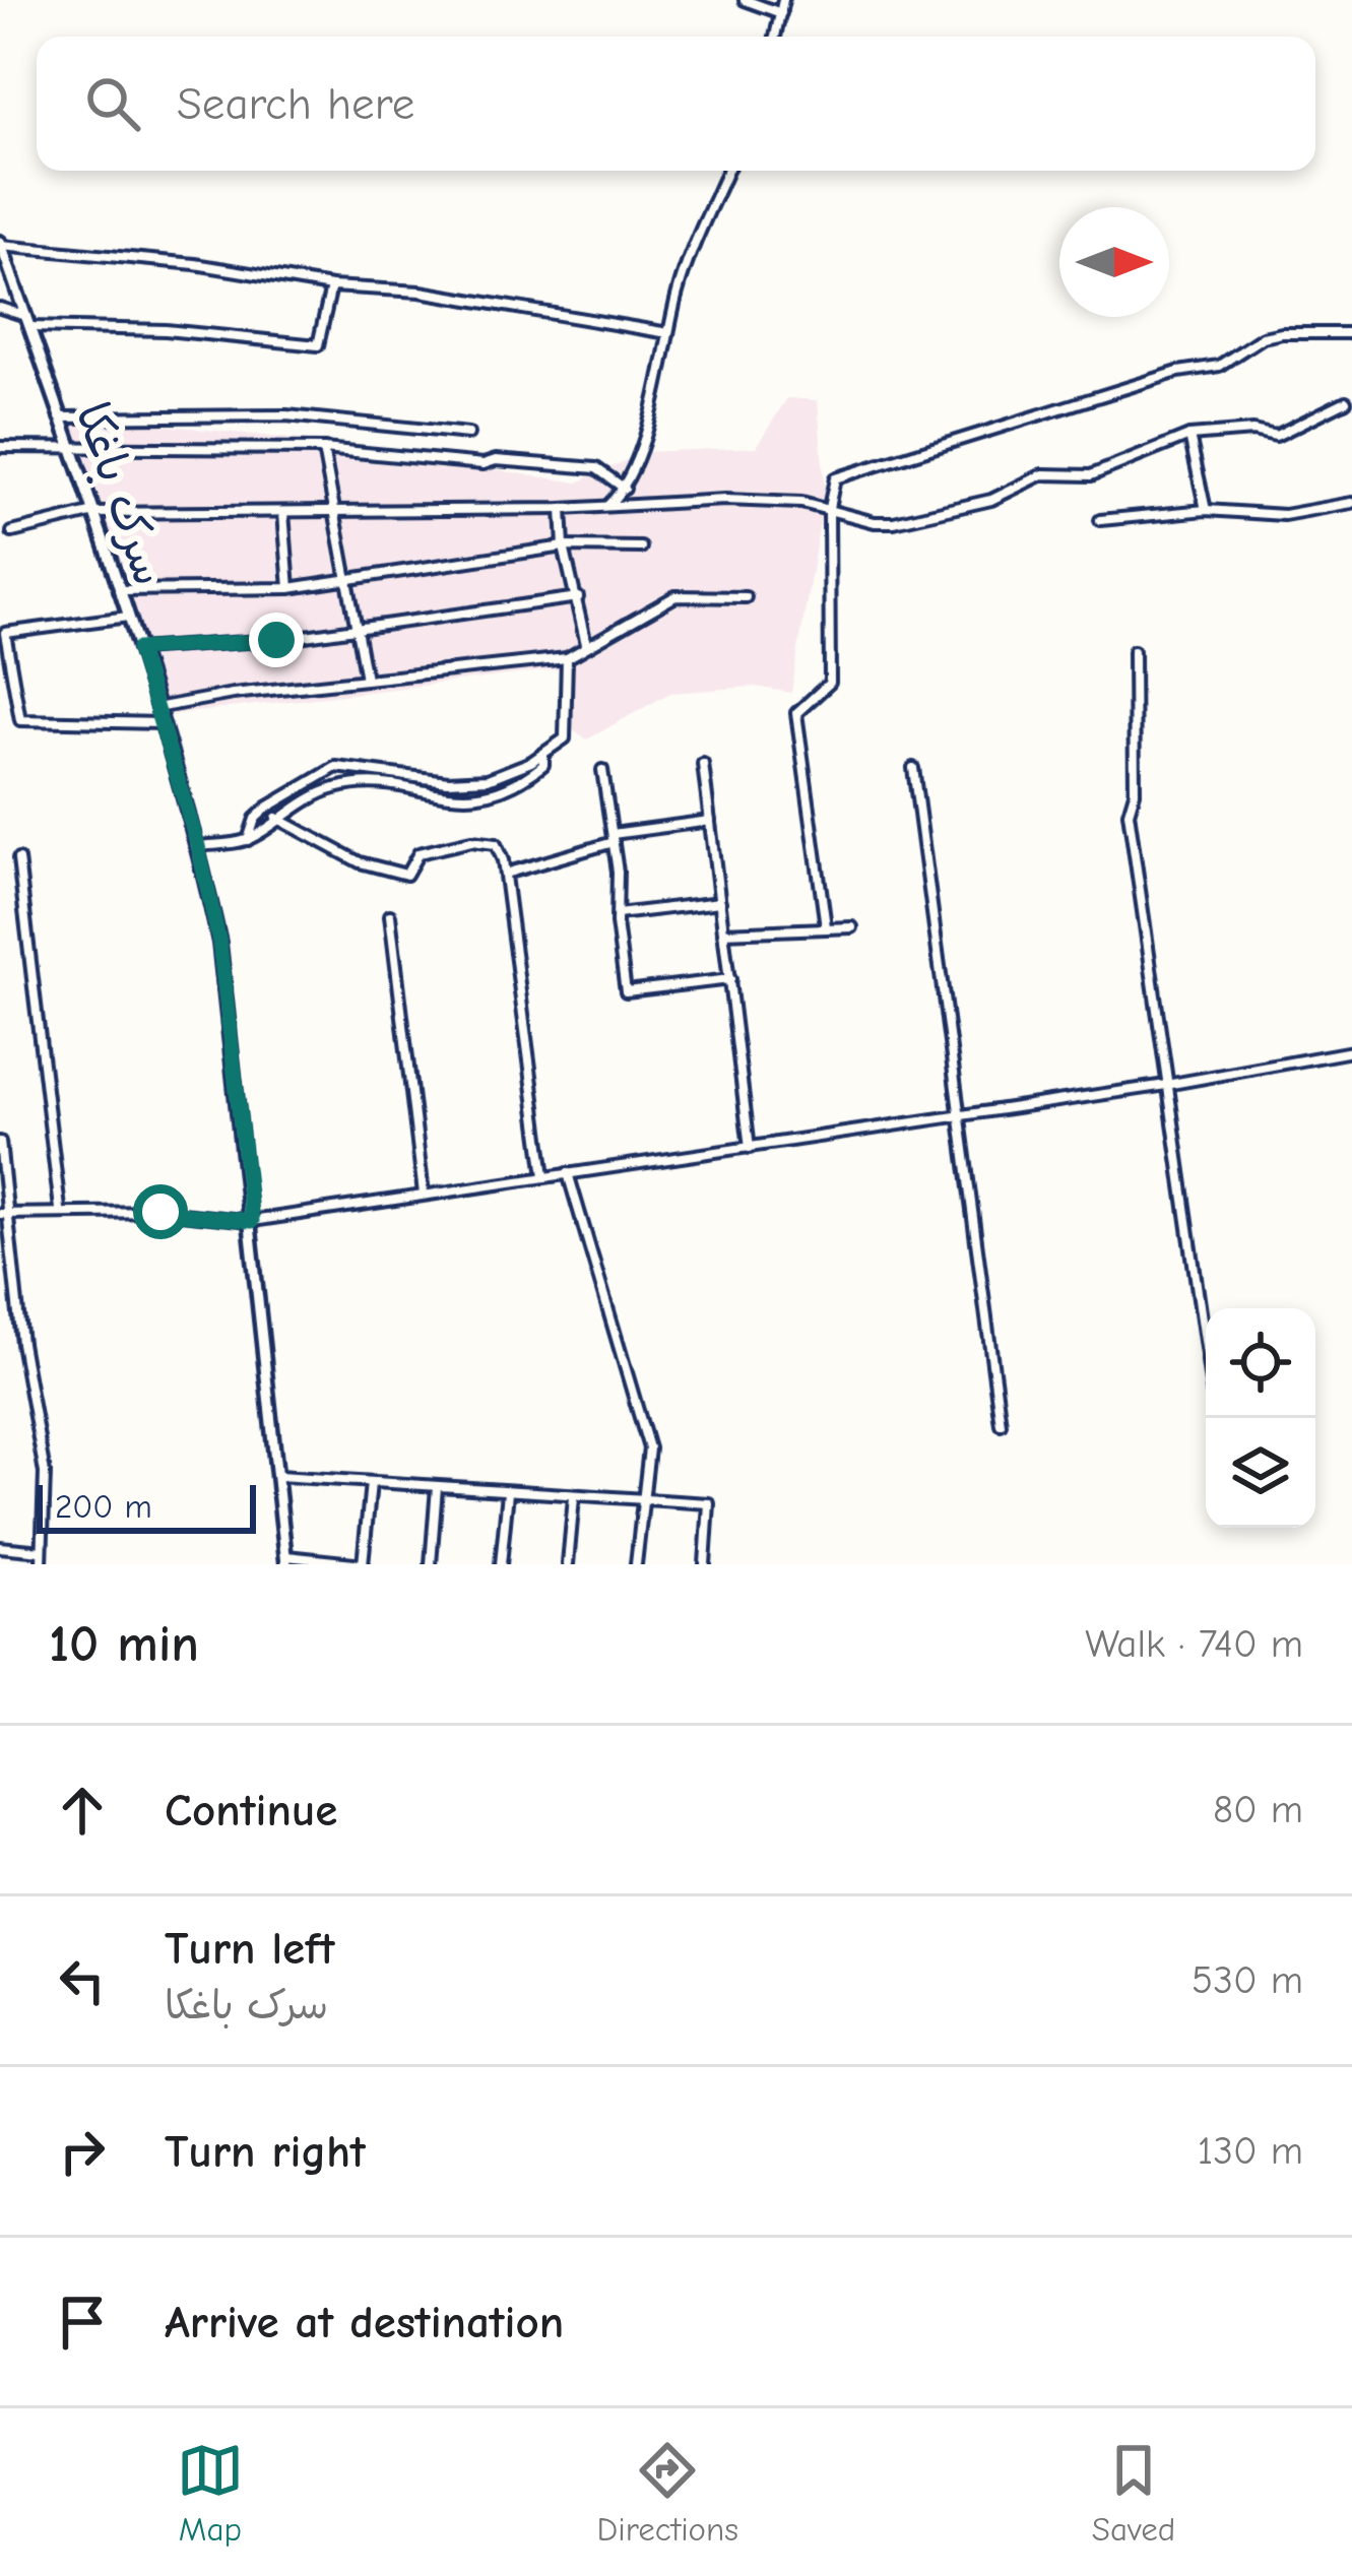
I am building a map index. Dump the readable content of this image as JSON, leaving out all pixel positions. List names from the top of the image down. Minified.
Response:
{"streets":{"street":["سرک باغکا"]},"scale_bar":"200 m","north":"right","page":{"search":"Search here","scale":"200 m","heading":["10 min","Walk · 740 m"],"list":[["Continue","80 m"],["Turn left","سرک باغکا","530 m"],["Turn right","130 m"],"Arrive at destination"],"nav":["Map","Directions","Saved"]}}
